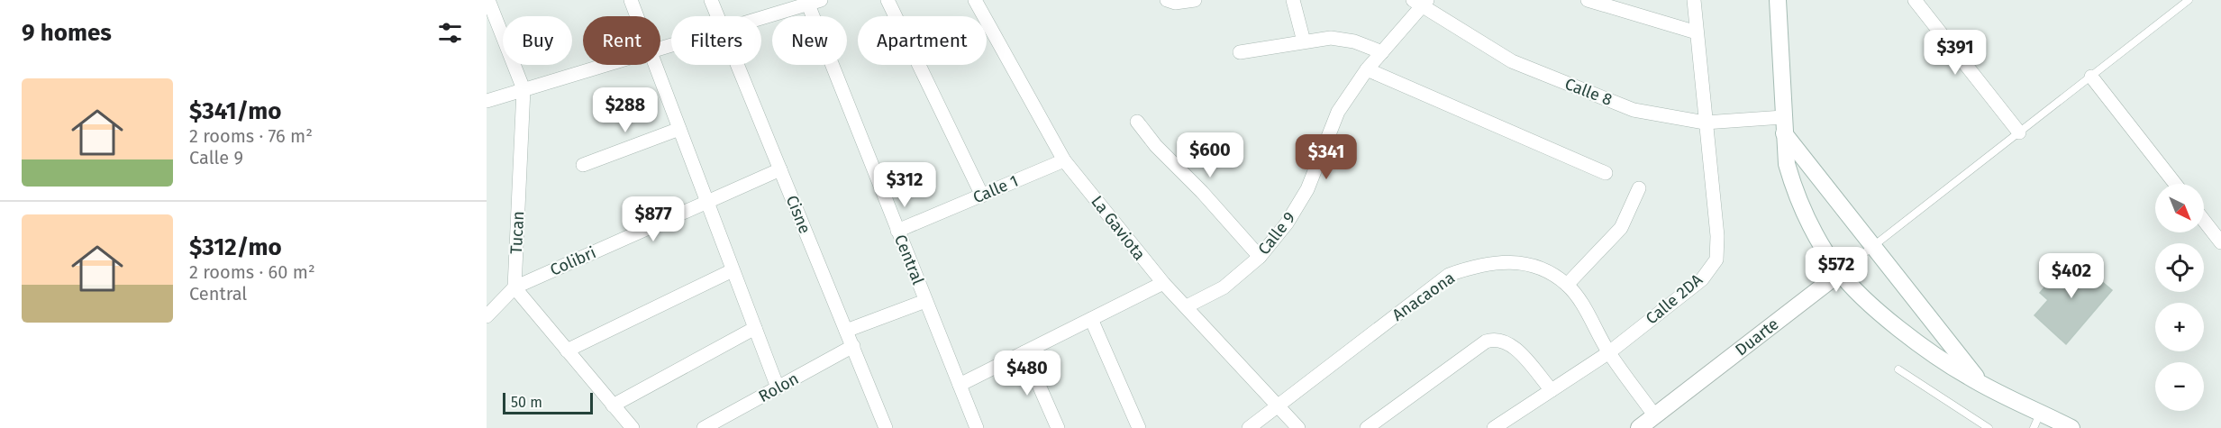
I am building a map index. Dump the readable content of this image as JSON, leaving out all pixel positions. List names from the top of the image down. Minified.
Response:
{"streets":{"main road":["Duarte"],"street":["Calle 8","Calle 1","Cisne","La Gaviota","Tucan","Calle 9","Central","Colibri","Anacaona","Calle 2DA","Rolon"]},"crossings":[["Calle 8","Calle 9"],["Calle 8","Calle 2DA"],["Calle 1","La Gaviota"],["Calle 1","Central"],["Cisne","Colibri"],["Cisne","Rolon"],["La Gaviota","Calle 9"],["La Gaviota","Anacaona"],["Tucan","Colibri"],["Anacaona","Calle 2DA"],["Anacaona","Duarte"]],"scale_bar":"50 m","north":"bottom right","page":{"heading":"9 homes","chip":["Buy","Rent","Filters","New","Apartment"],"price":["$391","$288","$600","$341","$312","$877","$572","$402","$480"],"list":[{"name":"$341/mo","note":"2 rooms · 76 m² · Calle 9"},{"name":"$312/mo","note":"2 rooms · 60 m² · Central"}],"map_buttons":["+","−"],"scale":"50 m"}}
